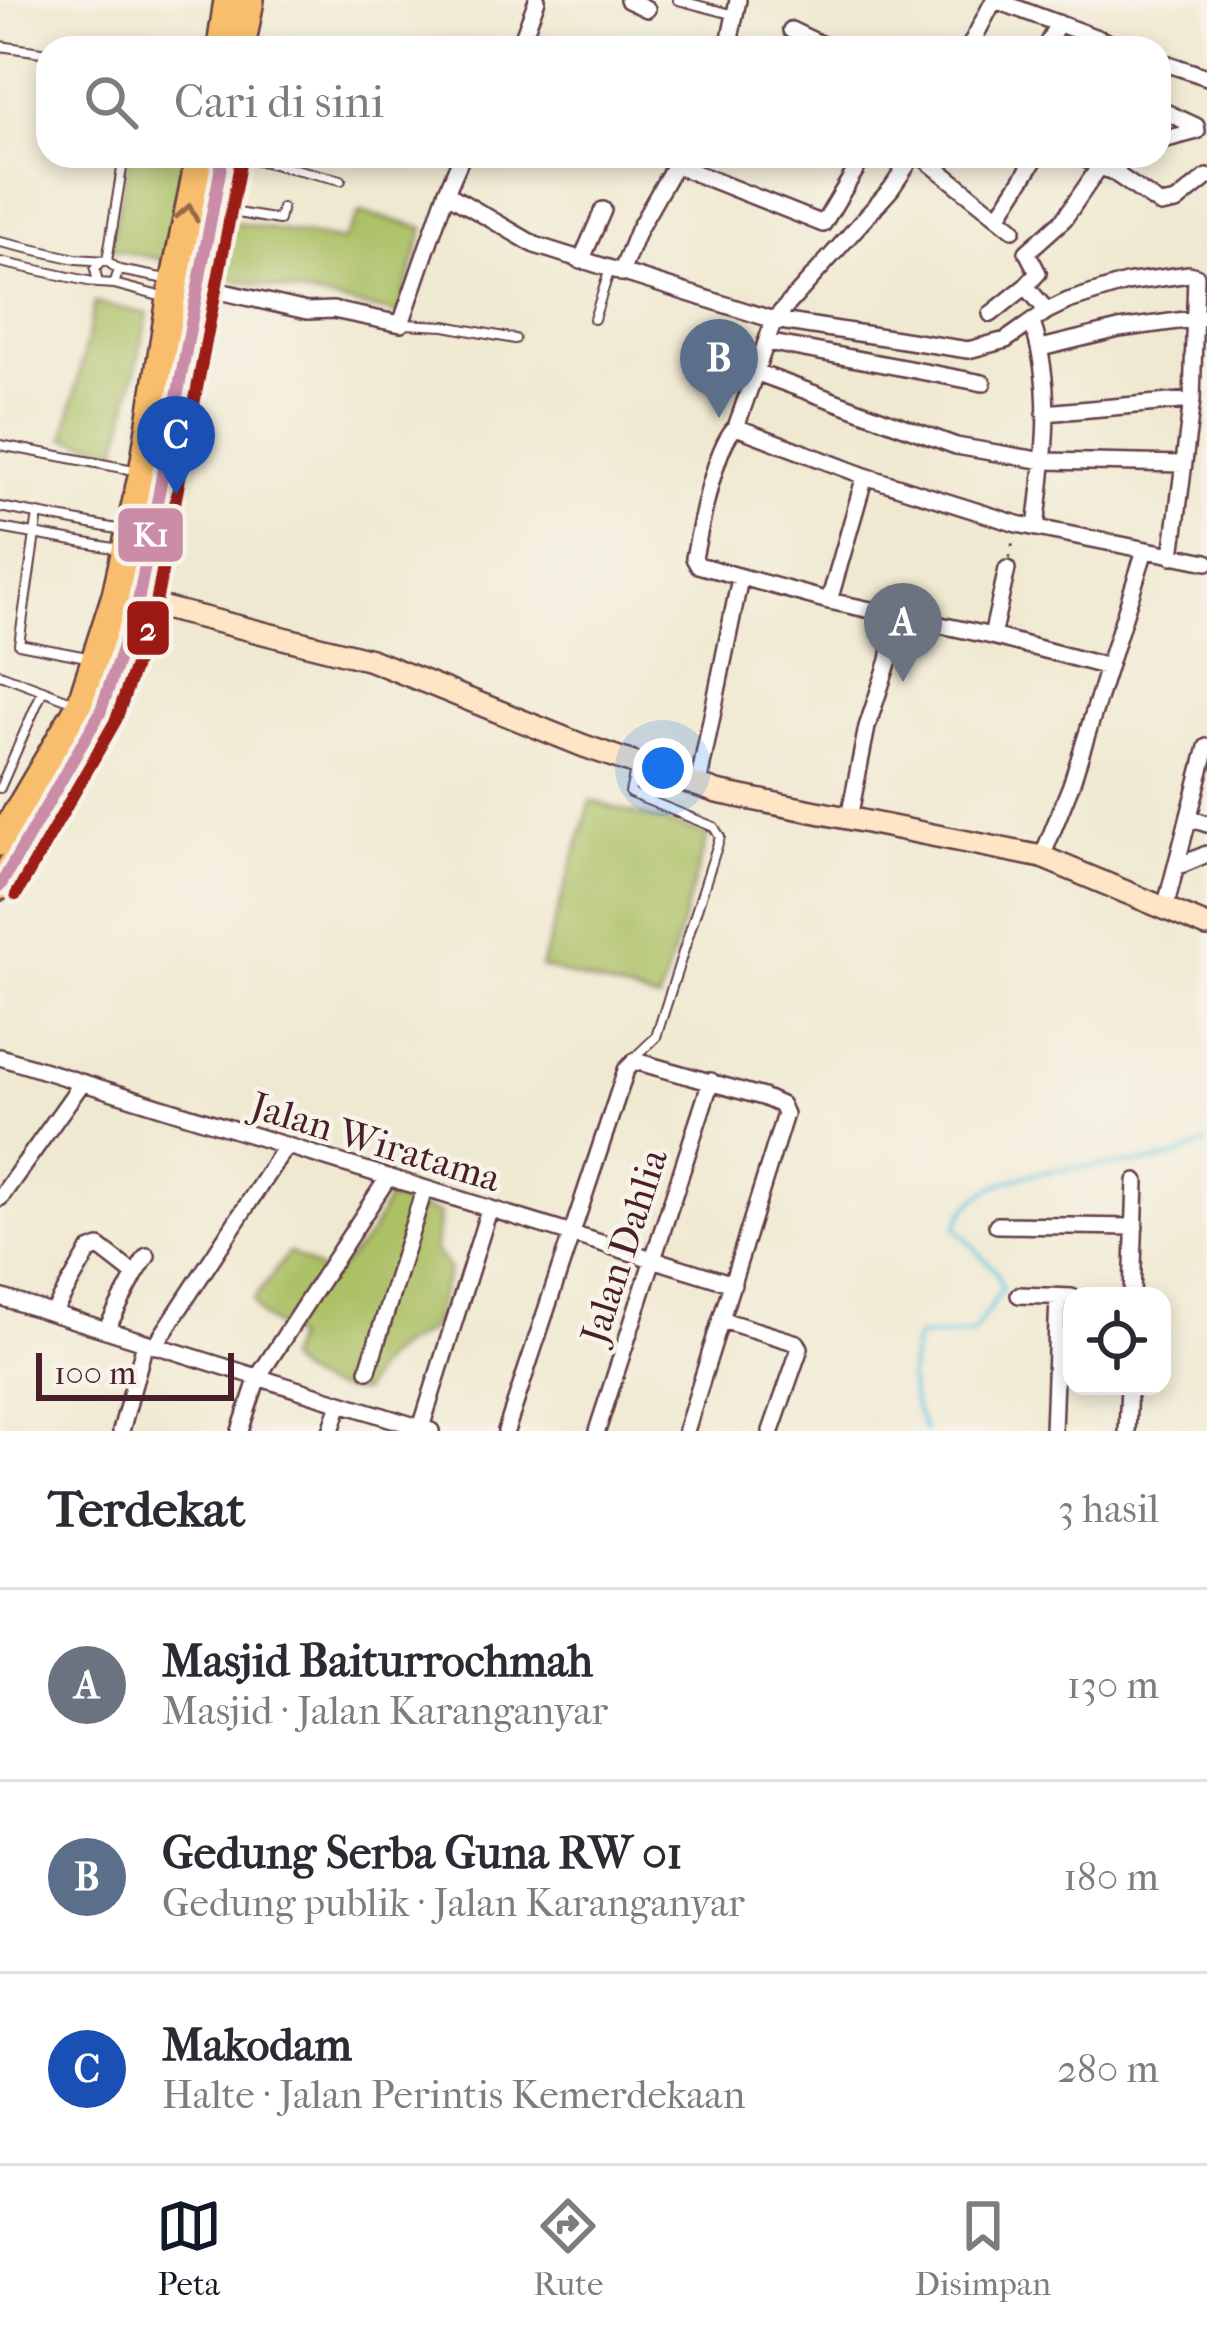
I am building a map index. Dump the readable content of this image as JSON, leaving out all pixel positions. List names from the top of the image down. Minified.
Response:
{"streets":{"street":["Jalan Wiratama","Jalan Dahlia"]},"crossings":[["Jalan Wiratama","Jalan Dahlia"]],"lines":["transit line K1","transit line 2"],"scale_bar":"100 m","page":{"search":"Cari di sini","pins":["B","C","A"],"scale":"100 m","heading":["Terdekat","3 hasil"],"list":[{"mark":"A","name":"Masjid Baiturrochmah","note":"Masjid · Jalan Karanganyar","value":"130 m"},{"mark":"B","name":"Gedung Serba Guna RW 01","note":"Gedung publik · Jalan Karanganyar","value":"180 m"},{"mark":"C","name":"Makodam","note":"Halte · Jalan Perintis Kemerdekaan","value":"280 m"}],"nav":["Peta","Rute","Disimpan"]}}
